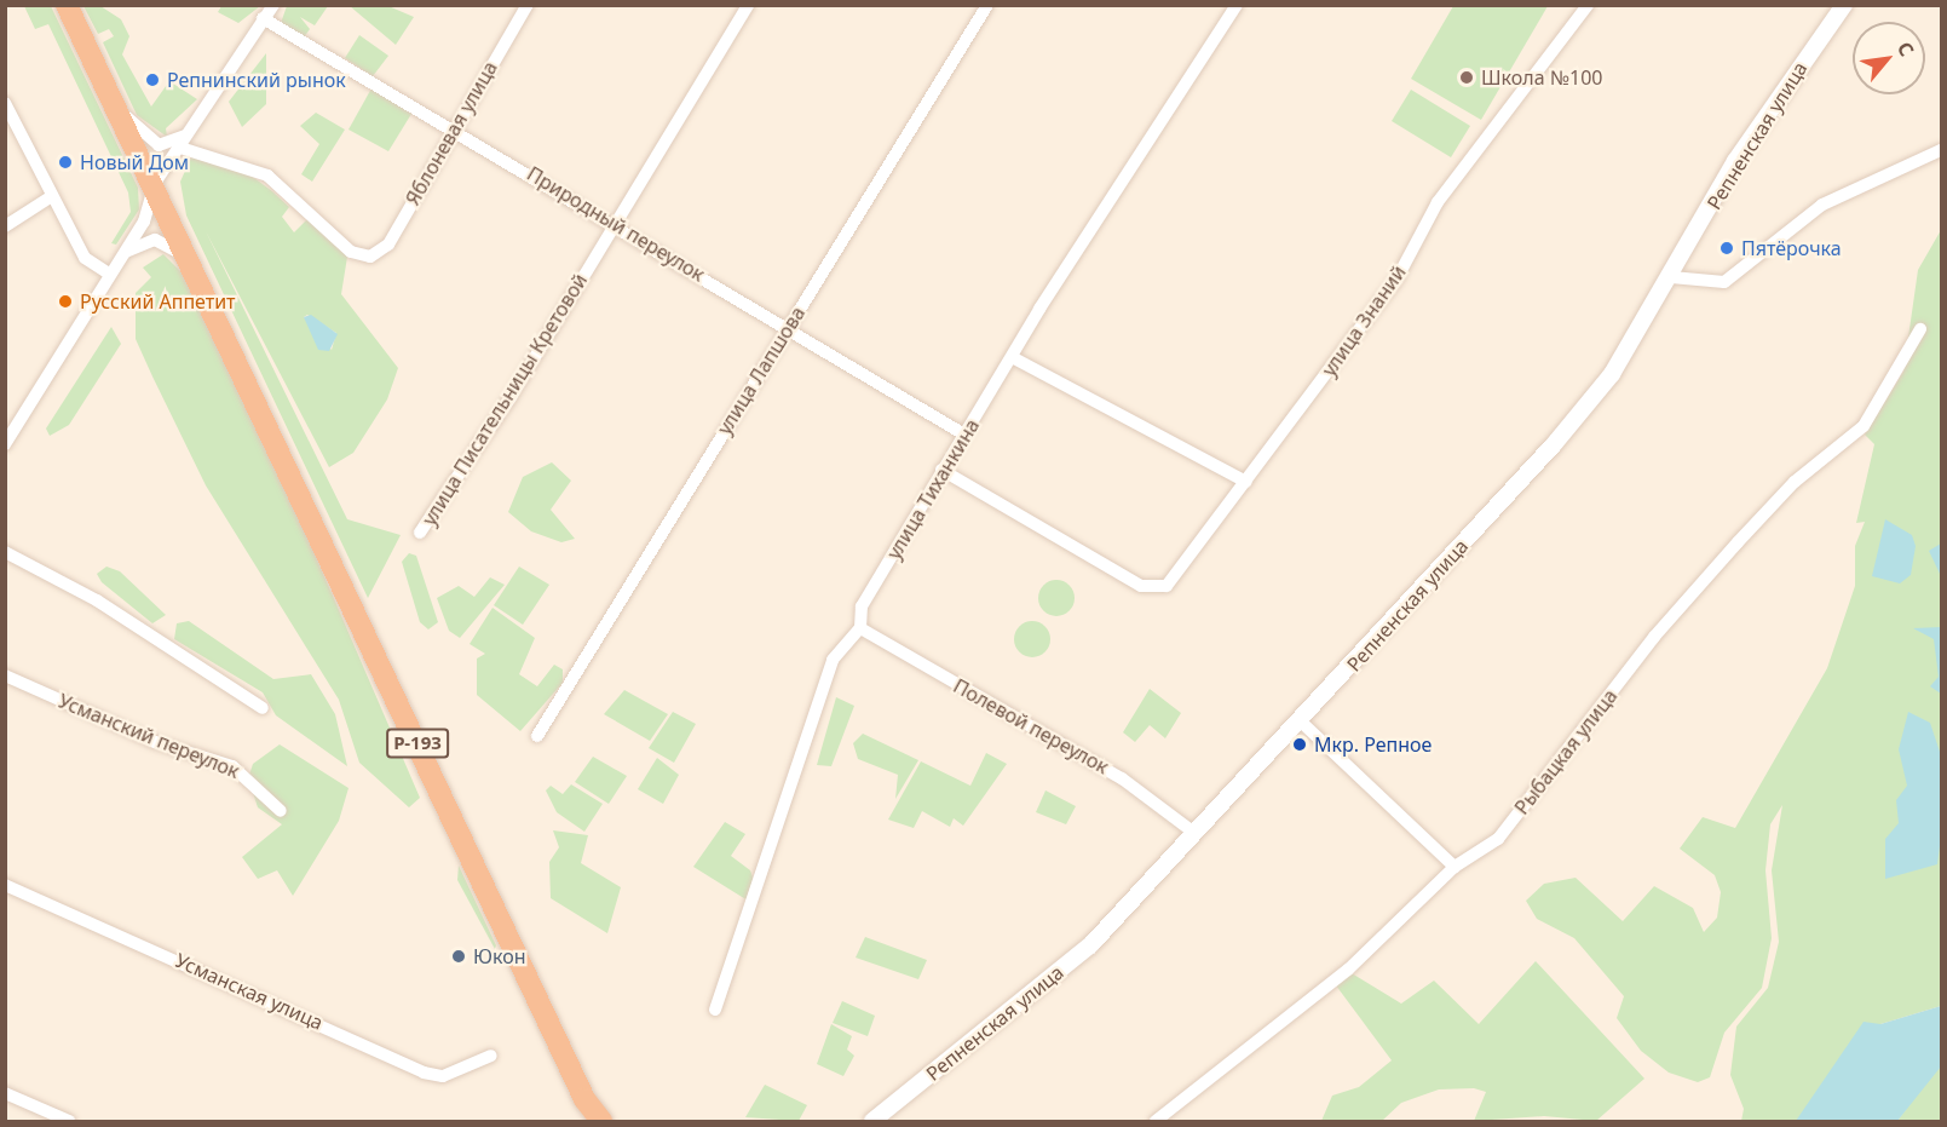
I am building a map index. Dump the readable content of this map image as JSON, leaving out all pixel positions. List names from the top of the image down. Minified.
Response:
{"streets":{"highway":["Р-193"],"street":["Яблоневая улица","Репненская улица","Природный переулок","улица Знаний","улица Лапшова","улица Писательницы Кретовой","улица Тиханкина","Полевой переулок","Усманский переулок","Рыбацкая улица","Усманская улица"]},"crossings":[["Яблоневая улица","Природный переулок"],["Репненская улица","Полевой переулок"],["Природный переулок","улица Лапшова"],["Природный переулок","улица Писательницы Кретовой"],["Природный переулок","улица Тиханкина"],["улица Знаний","улица Тиханкина"],["улица Тиханкина","Полевой переулок"]],"places":["Школа №100","Репнинский рынок","Новый Дом","Пятёрочка","Русский Аппетит","Мкр. Репное","Юкон"],"north":"top right"}
